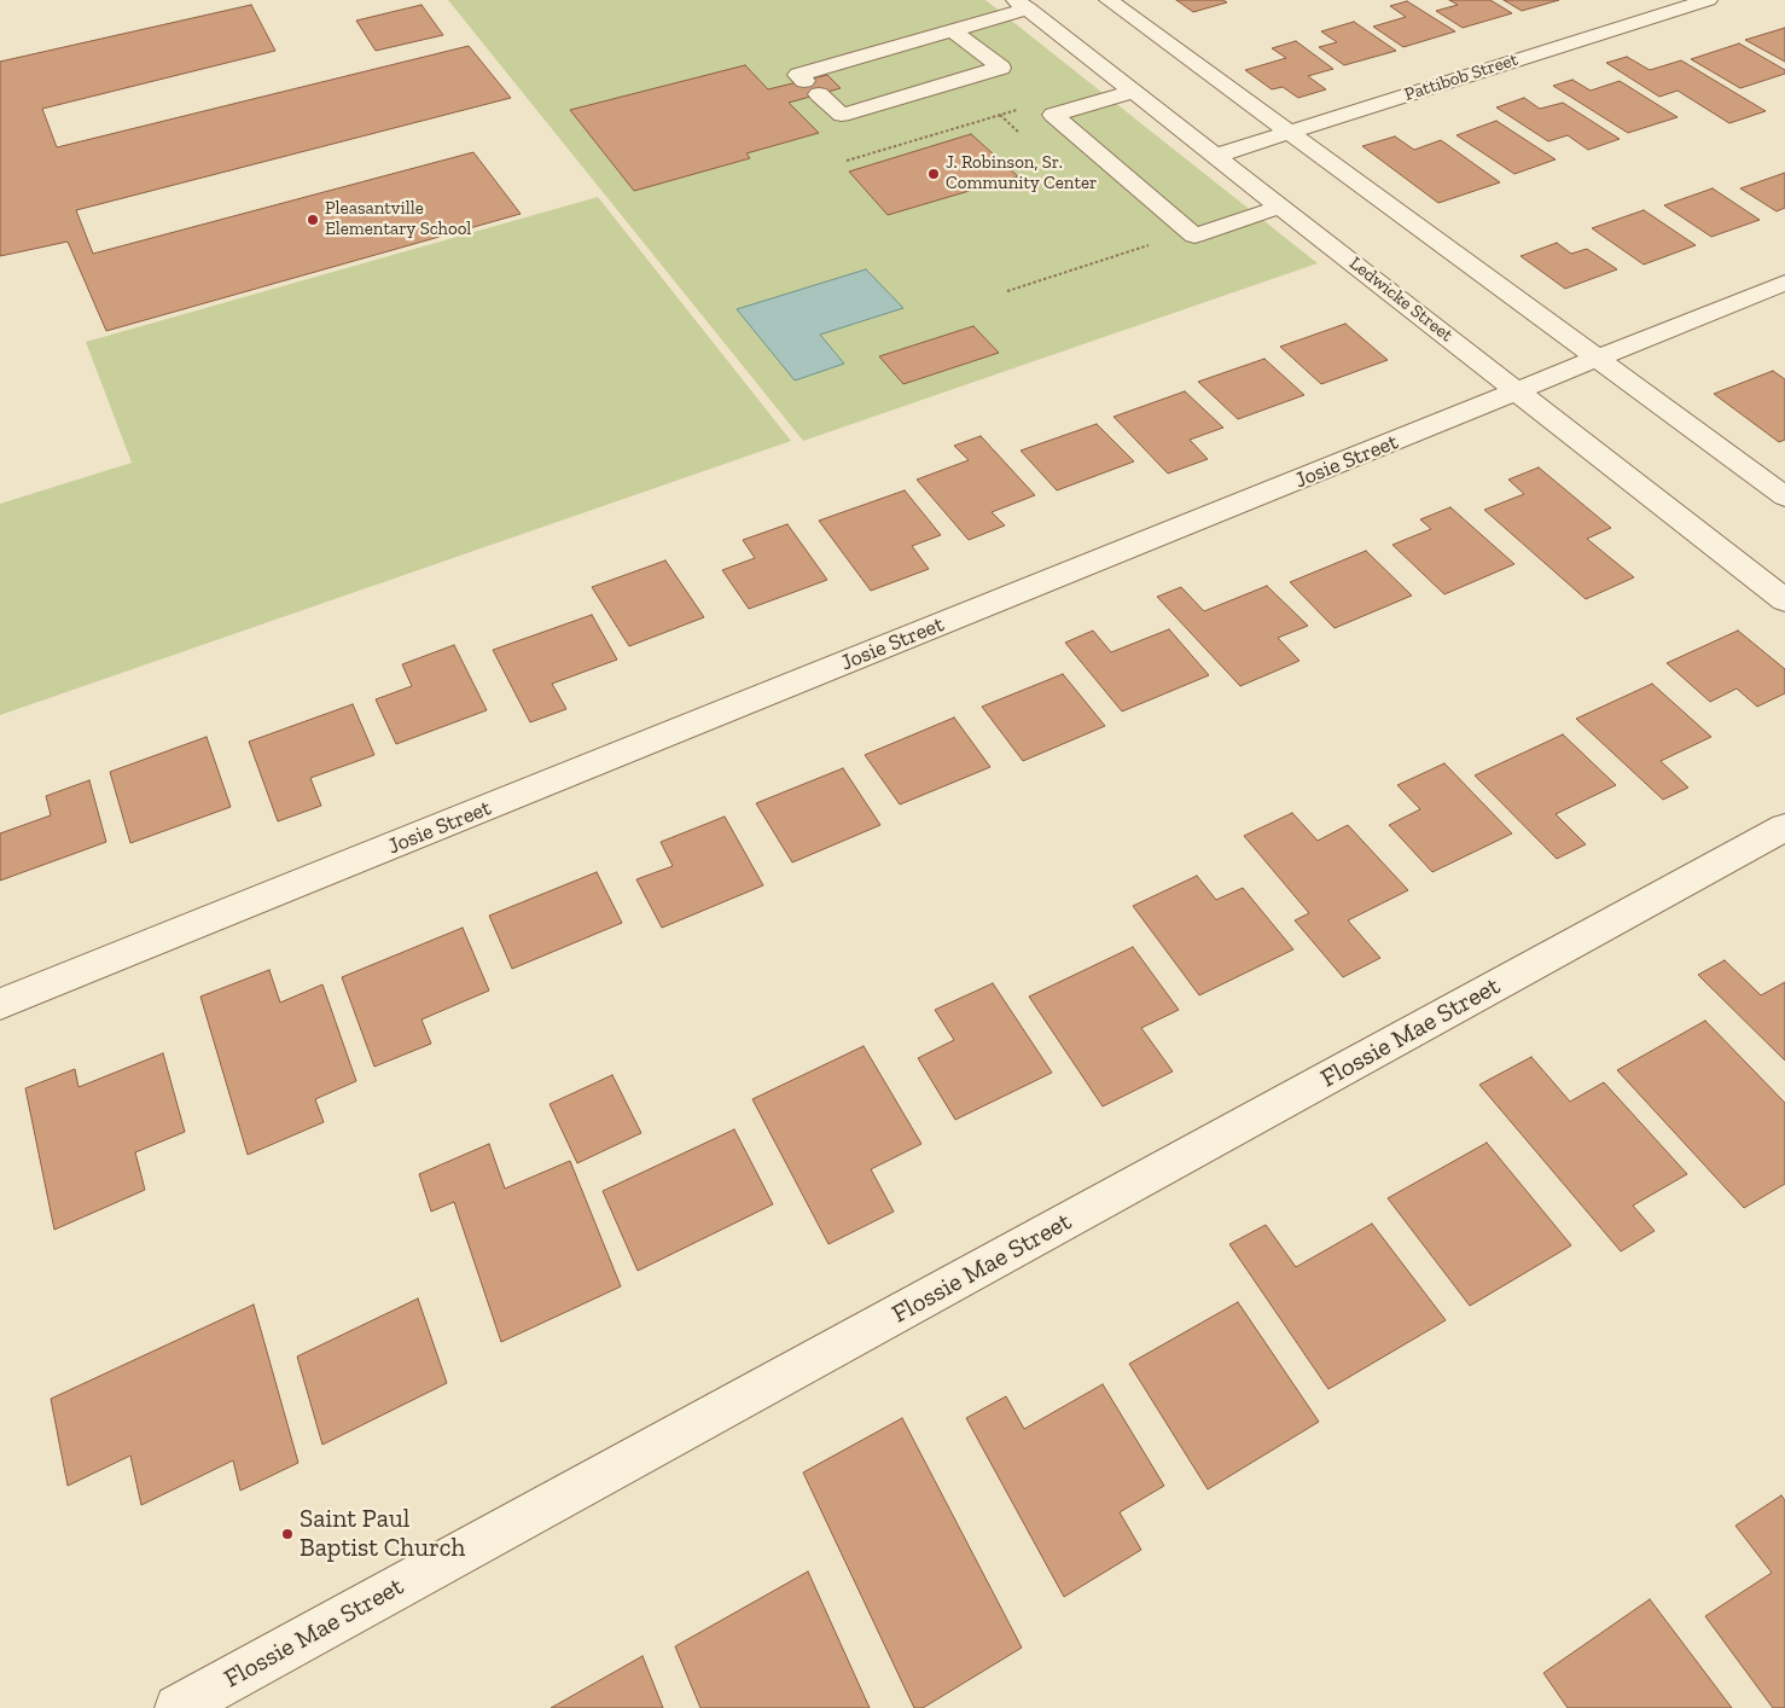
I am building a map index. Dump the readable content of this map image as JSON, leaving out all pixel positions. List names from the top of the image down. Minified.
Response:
{"streets":{"street":["Pattibob Street","Ledwicke Street","Josie Street","Flossie Mae Street"]},"crossings":[["Pattibob Street","Ledwicke Street"],["Ledwicke Street","Josie Street"]],"places":["J. Robinson, Sr. Community Center","Pleasantville Elementary School","Saint Paul Baptist Church"]}
